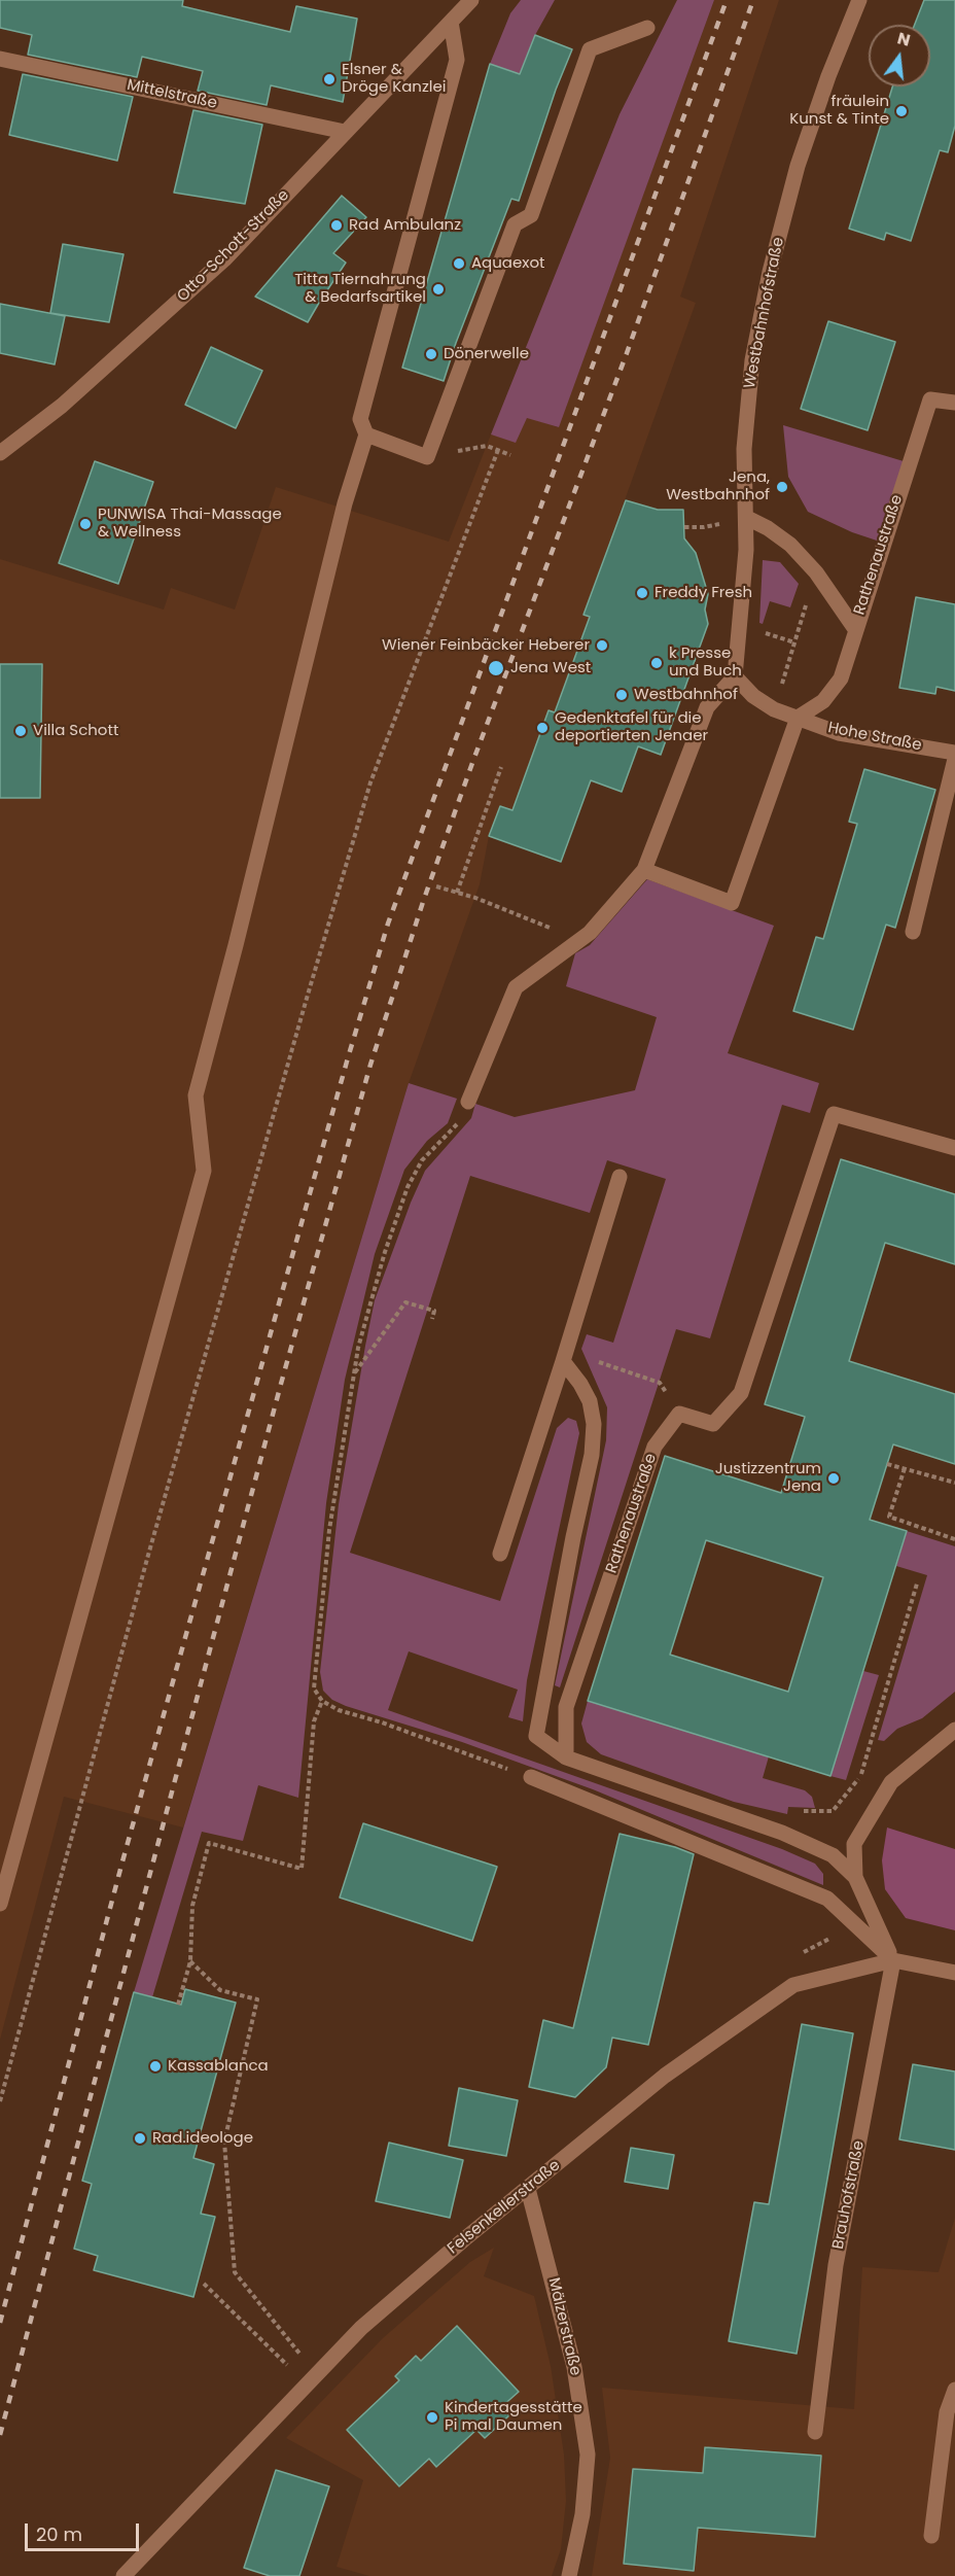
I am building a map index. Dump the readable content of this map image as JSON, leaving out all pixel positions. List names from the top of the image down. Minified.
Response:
{"streets":{"street":["Mittelstraße","Otto-Schott-Straße","Westbahnhofstraße","Rathenaustraße","Hohe Straße","Brauhofstraße","Felsenkellerstraße","Mälzerstraße"]},"crossings":[["Mittelstraße","Otto-Schott-Straße"],["Westbahnhofstraße","Hohe Straße"],["Rathenaustraße","Hohe Straße"],["Brauhofstraße","Felsenkellerstraße"],["Felsenkellerstraße","Mälzerstraße"]],"places":["Elsner & Dröge Kanzlei","fräulein Kunst & Tinte","Rad Ambulanz","Aquaexot","Titta Tiernahrung & Bedarfsartikel","Dönerwelle","Jena, Westbahnhof","PUNWISA Thai-Massage & Wellness","Freddy Fresh","Wiener Feinbäcker Heberer","k Presse und Buch","Jena West","Westbahnhof","Gedenktafel für die deportierten Jenaer","Villa Schott","Justizzentrum Jena","Kassablanca","Rad.ideologe","Kindertagesstätte Pi mal Daumen"],"scale_bar":"20 m","north":"top"}
